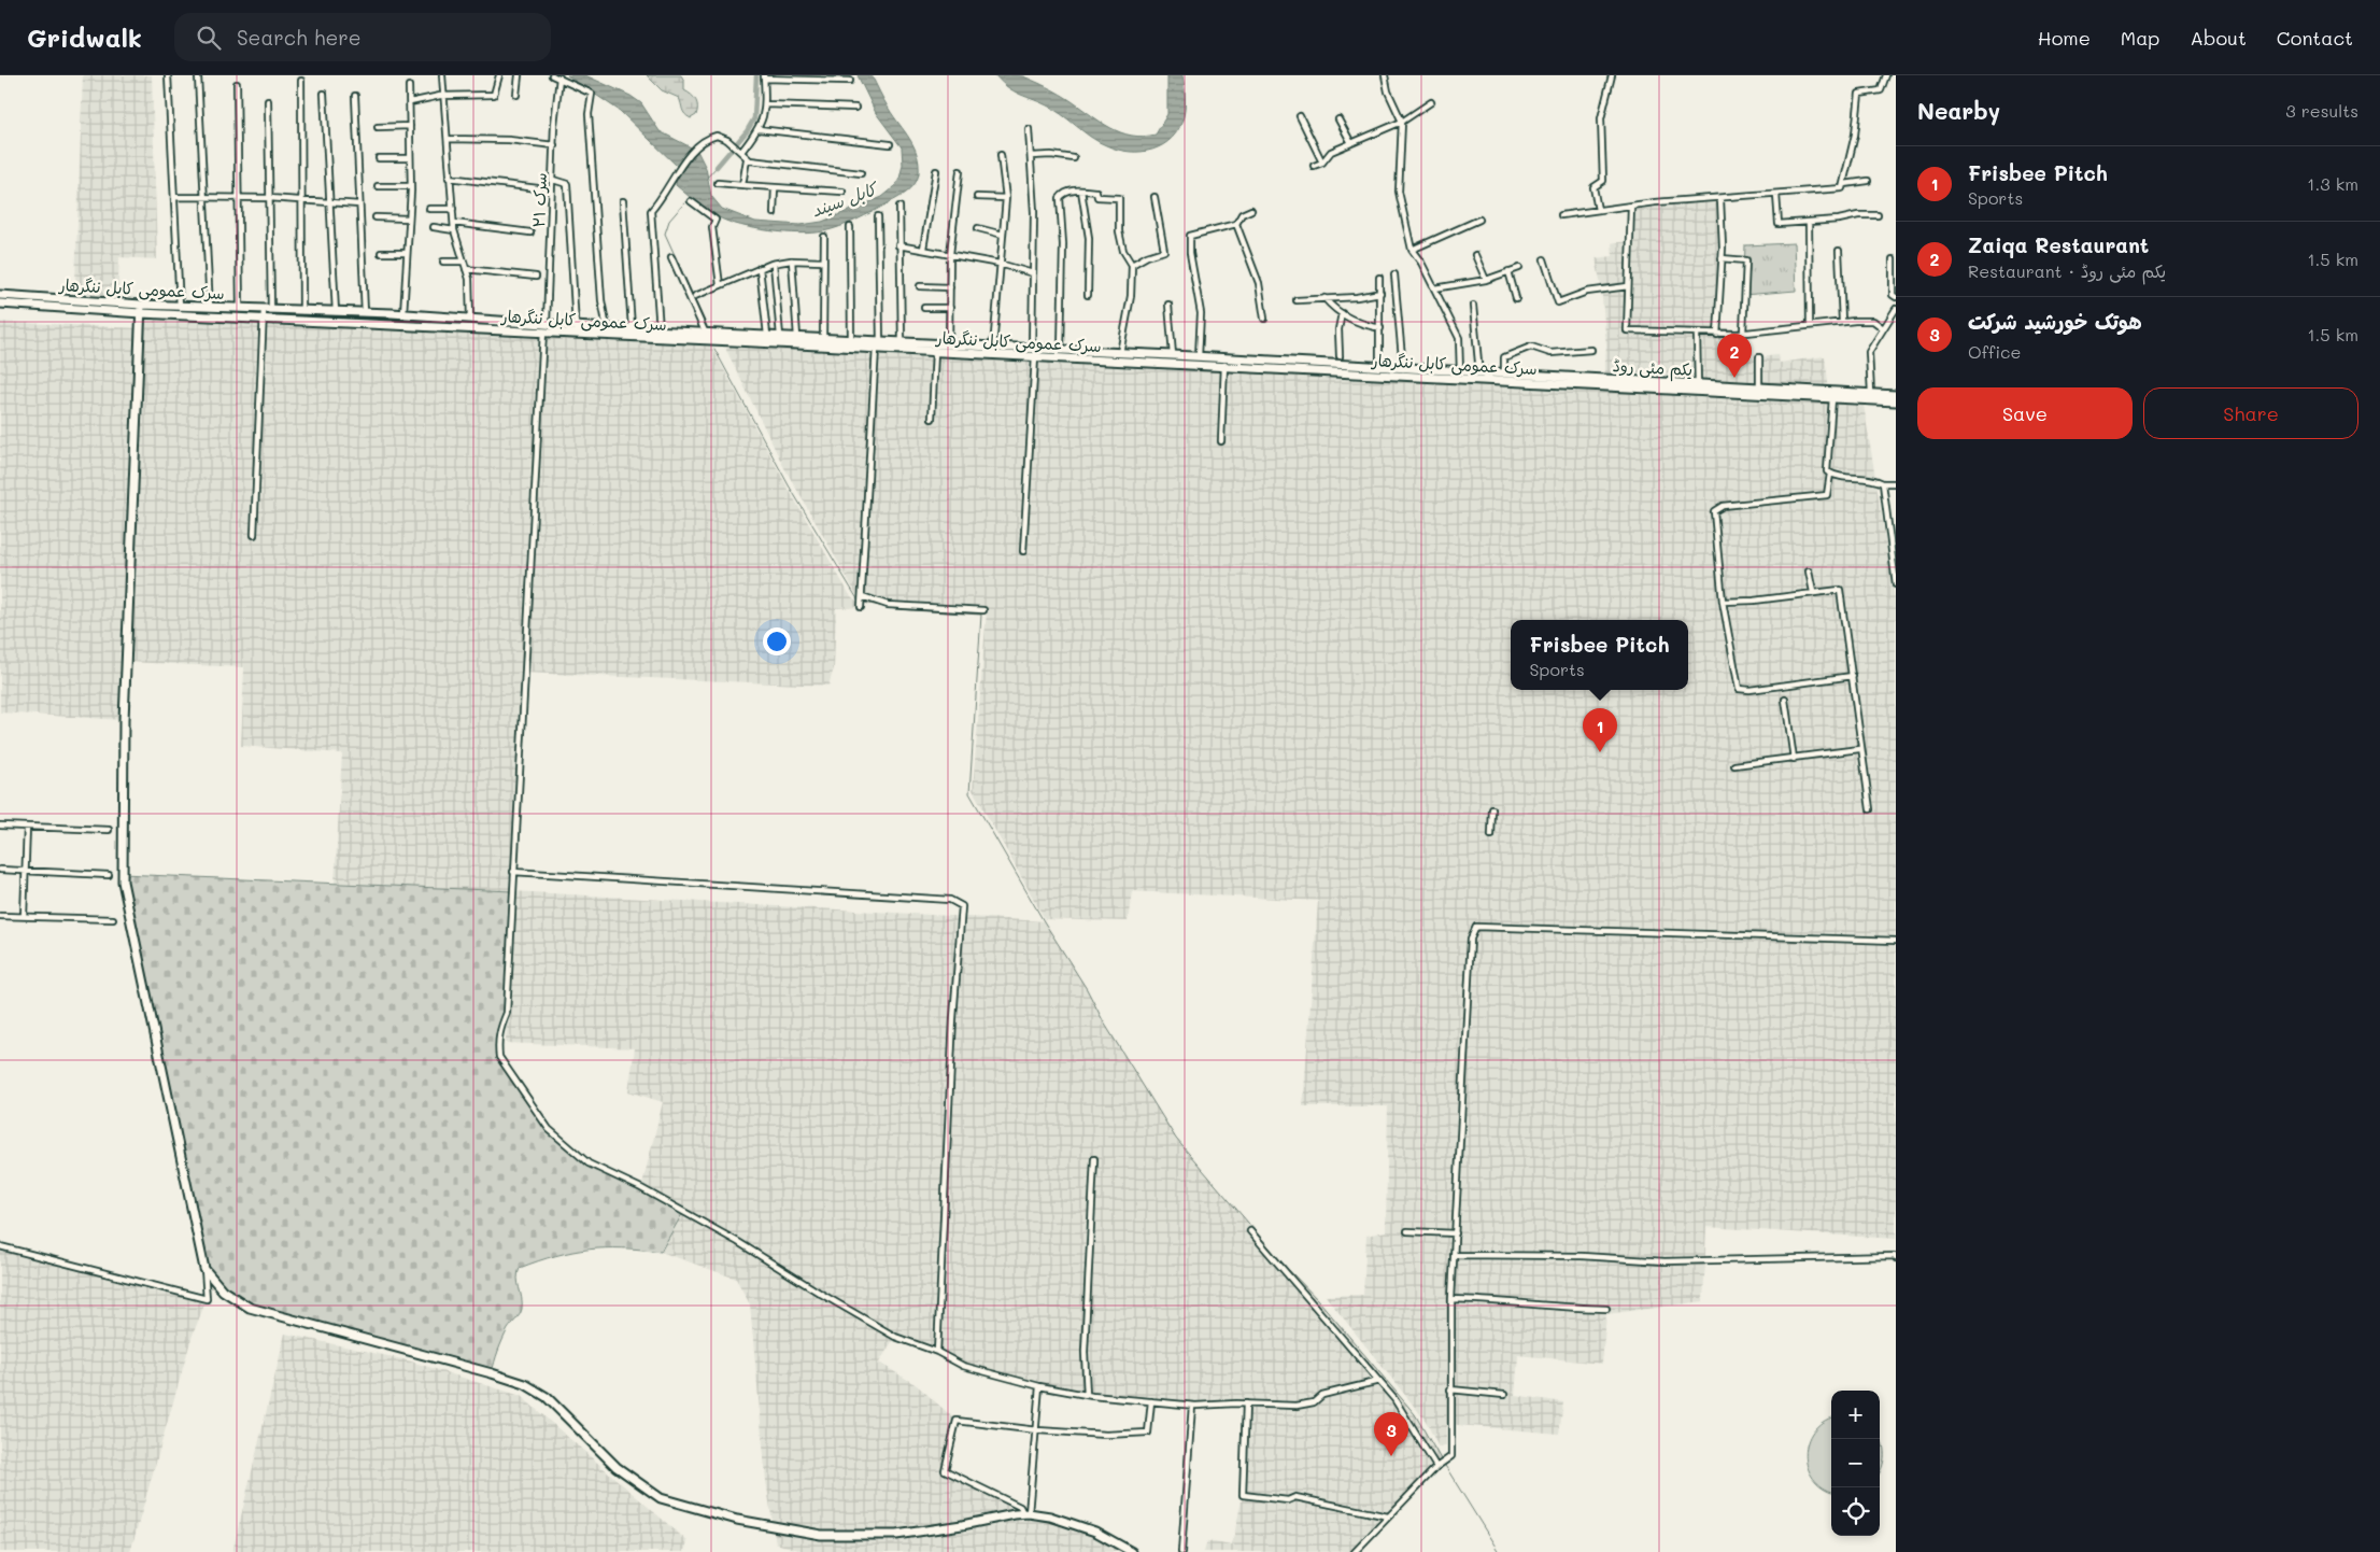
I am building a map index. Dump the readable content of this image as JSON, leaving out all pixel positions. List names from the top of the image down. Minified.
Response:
{"streets":{"highway":["سرک عمومی کابل ننگرهار","یکم مئی روڈ"],"street":["سرک ۲۱"]},"crossings":[["سرک ۲۱","سرک عمومی کابل ننگرهار"],["سرک عمومی کابل ننگرهار","یکم مئی روڈ"]],"water":["کابل سيند"],"page":{"header":"Gridwalk","search":"Search here","nav":["Home","Map","About","Contact"],"heading":["Nearby","3 results"],"list":[{"mark":"1","name":"Frisbee Pitch","note":"Sports","value":"1.3 km"},{"mark":"2","name":"Zaiqa Restaurant","note":"Restaurant · یکم مئی روڈ","value":"1.5 km"},{"mark":"3","name":"هوتک خورشید شرکت","note":"Office","value":"1.5 km"}],"pins":["2","1","3"],"buttons":["Save","Share"],"popup":["Frisbee Pitch","Sports"],"map_buttons":["+","−"]}}
